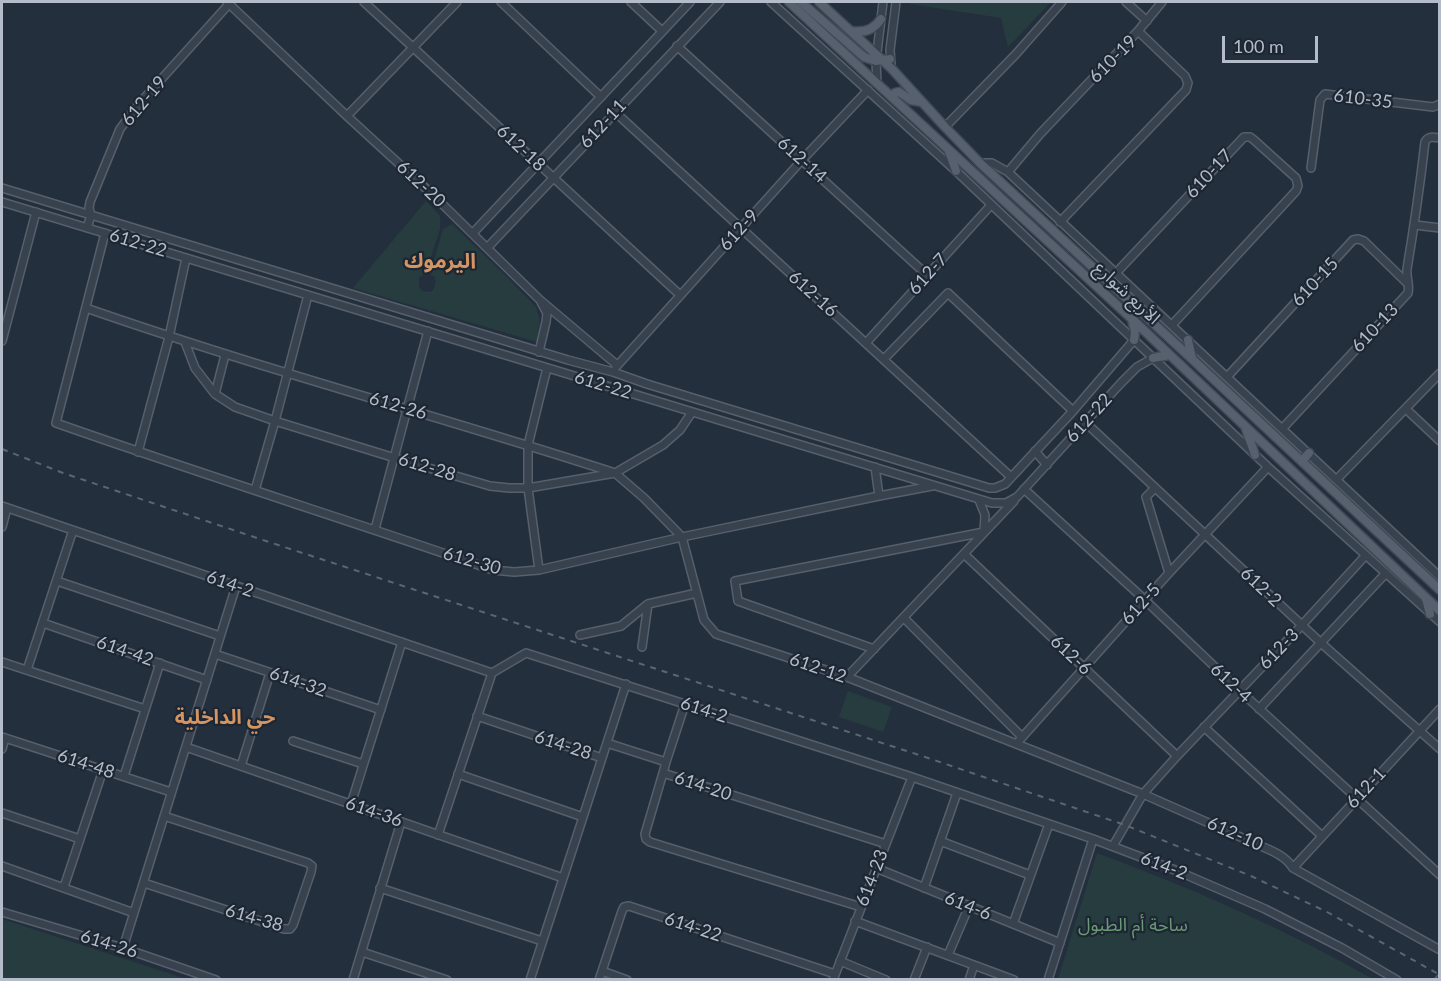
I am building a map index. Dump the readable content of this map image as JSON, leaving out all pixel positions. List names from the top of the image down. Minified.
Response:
{"streets":{"main road":["الأربع شوارع"],"street":["610-19","610-35","612-19","612-11","612-18","612-14","610-17","612-20","612-9","612-22","612-7","610-15","612-16","610-13","612-26","612-28","612-30","614-2","612-2","612-5","612-3","614-42","612-6","612-12","614-32","612-4","614-28","614-48","614-20","612-1","614-36","612-10","614-23","614-6","614-38","614-22","614-26"]},"crossings":[["612-19","612-20"],["612-19","612-22"],["612-11","612-18"],["612-11","612-14"],["612-11","612-20"],["612-11","612-16"],["612-18","612-9"],["612-14","612-9"],["612-14","612-7"],["612-20","612-9"],["612-20","612-22"],["612-9","612-22"],["612-9","612-16"],["612-22","612-7"],["612-22","612-16"],["612-22","612-30"],["612-22","612-2"],["612-22","612-4"],["612-7","612-16"],["610-15","610-13"],["612-26","612-28"],["612-26","612-30"],["612-30","612-12"],["614-2","612-3"],["614-2","614-23"],["612-2","612-5"],["612-2","612-3"],["612-2","612-1"],["612-5","612-6"],["612-5","612-12"],["612-5","612-4"],["612-5","612-10"],["612-3","612-6"],["612-3","612-4"],["612-3","612-10"],["612-12","612-10"],["612-4","612-1"],["614-28","614-36"],["614-20","614-23"],["612-1","612-10"],["614-23","614-6"],["614-23","614-22"]],"districts":["اليرموك","حي الداخلية"],"parks":["ساحة أم الطبول"],"scale_bar":"100 m"}
